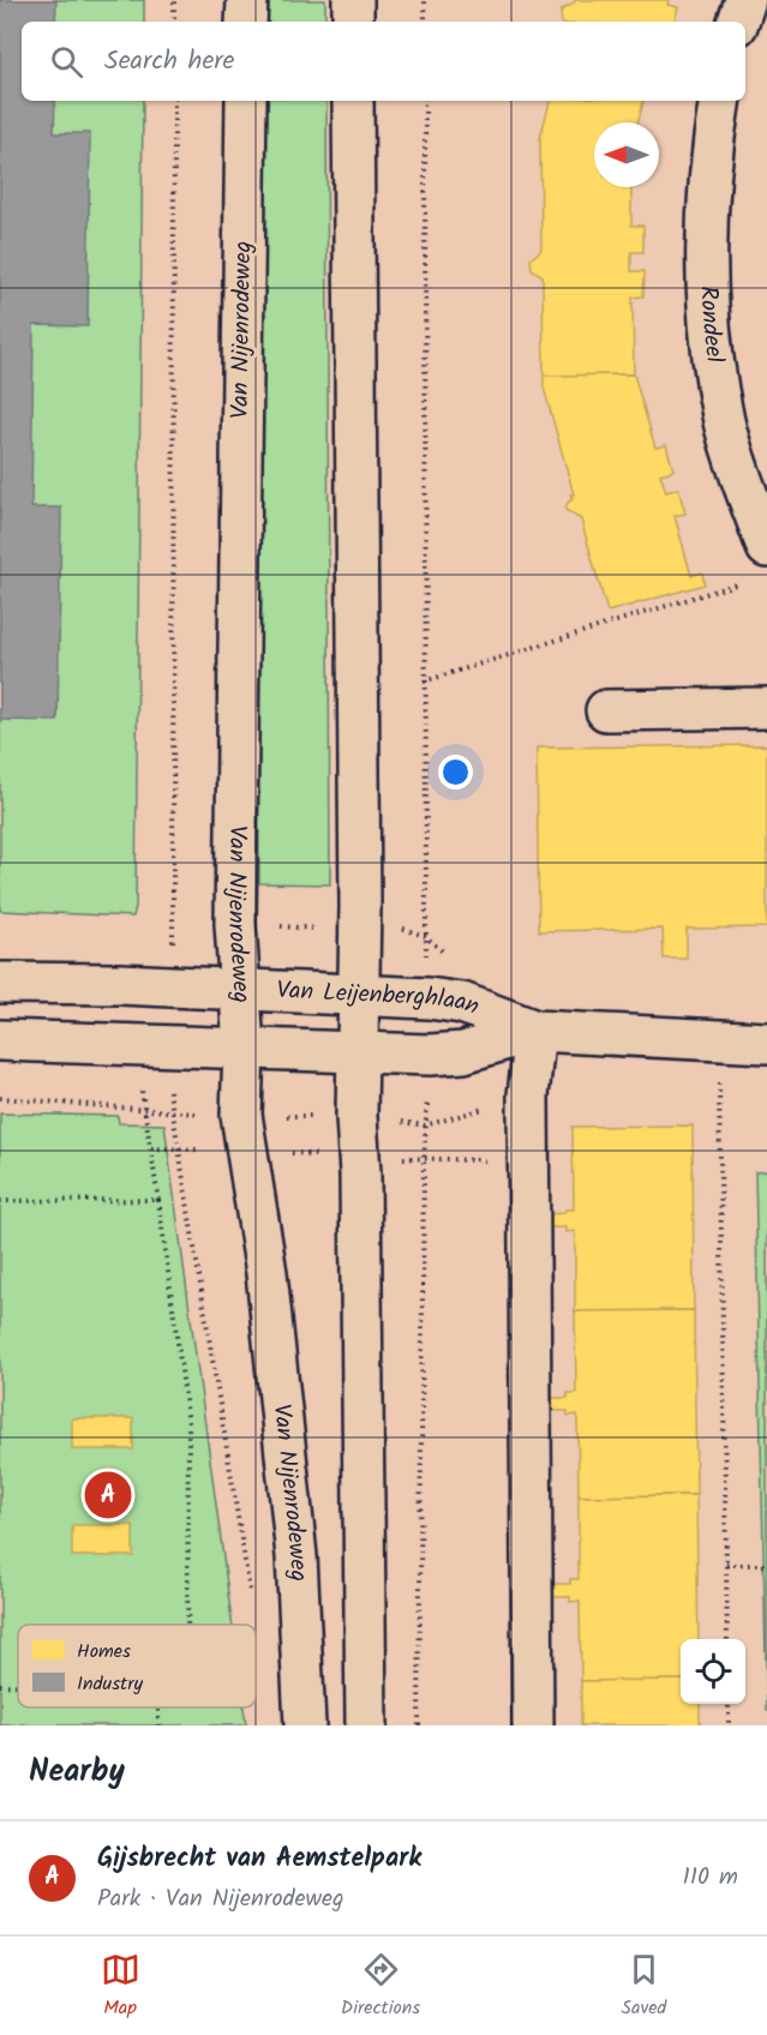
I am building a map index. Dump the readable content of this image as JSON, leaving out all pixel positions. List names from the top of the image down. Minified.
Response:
{"streets":{"main road":["Rondeel","Van Nijenrodeweg","Van Leijenberghlaan"]},"crossings":[["Van Nijenrodeweg","Van Leijenberghlaan"]],"legend":["Homes","Industry"],"north":"left","page":{"search":"Search here","pins":"A","heading":"Nearby","list":[{"mark":"A","name":"Gijsbrecht van Aemstelpark","note":"Park · Van Nijenrodeweg","value":"110 m"}],"nav":["Map","Directions","Saved"]}}
